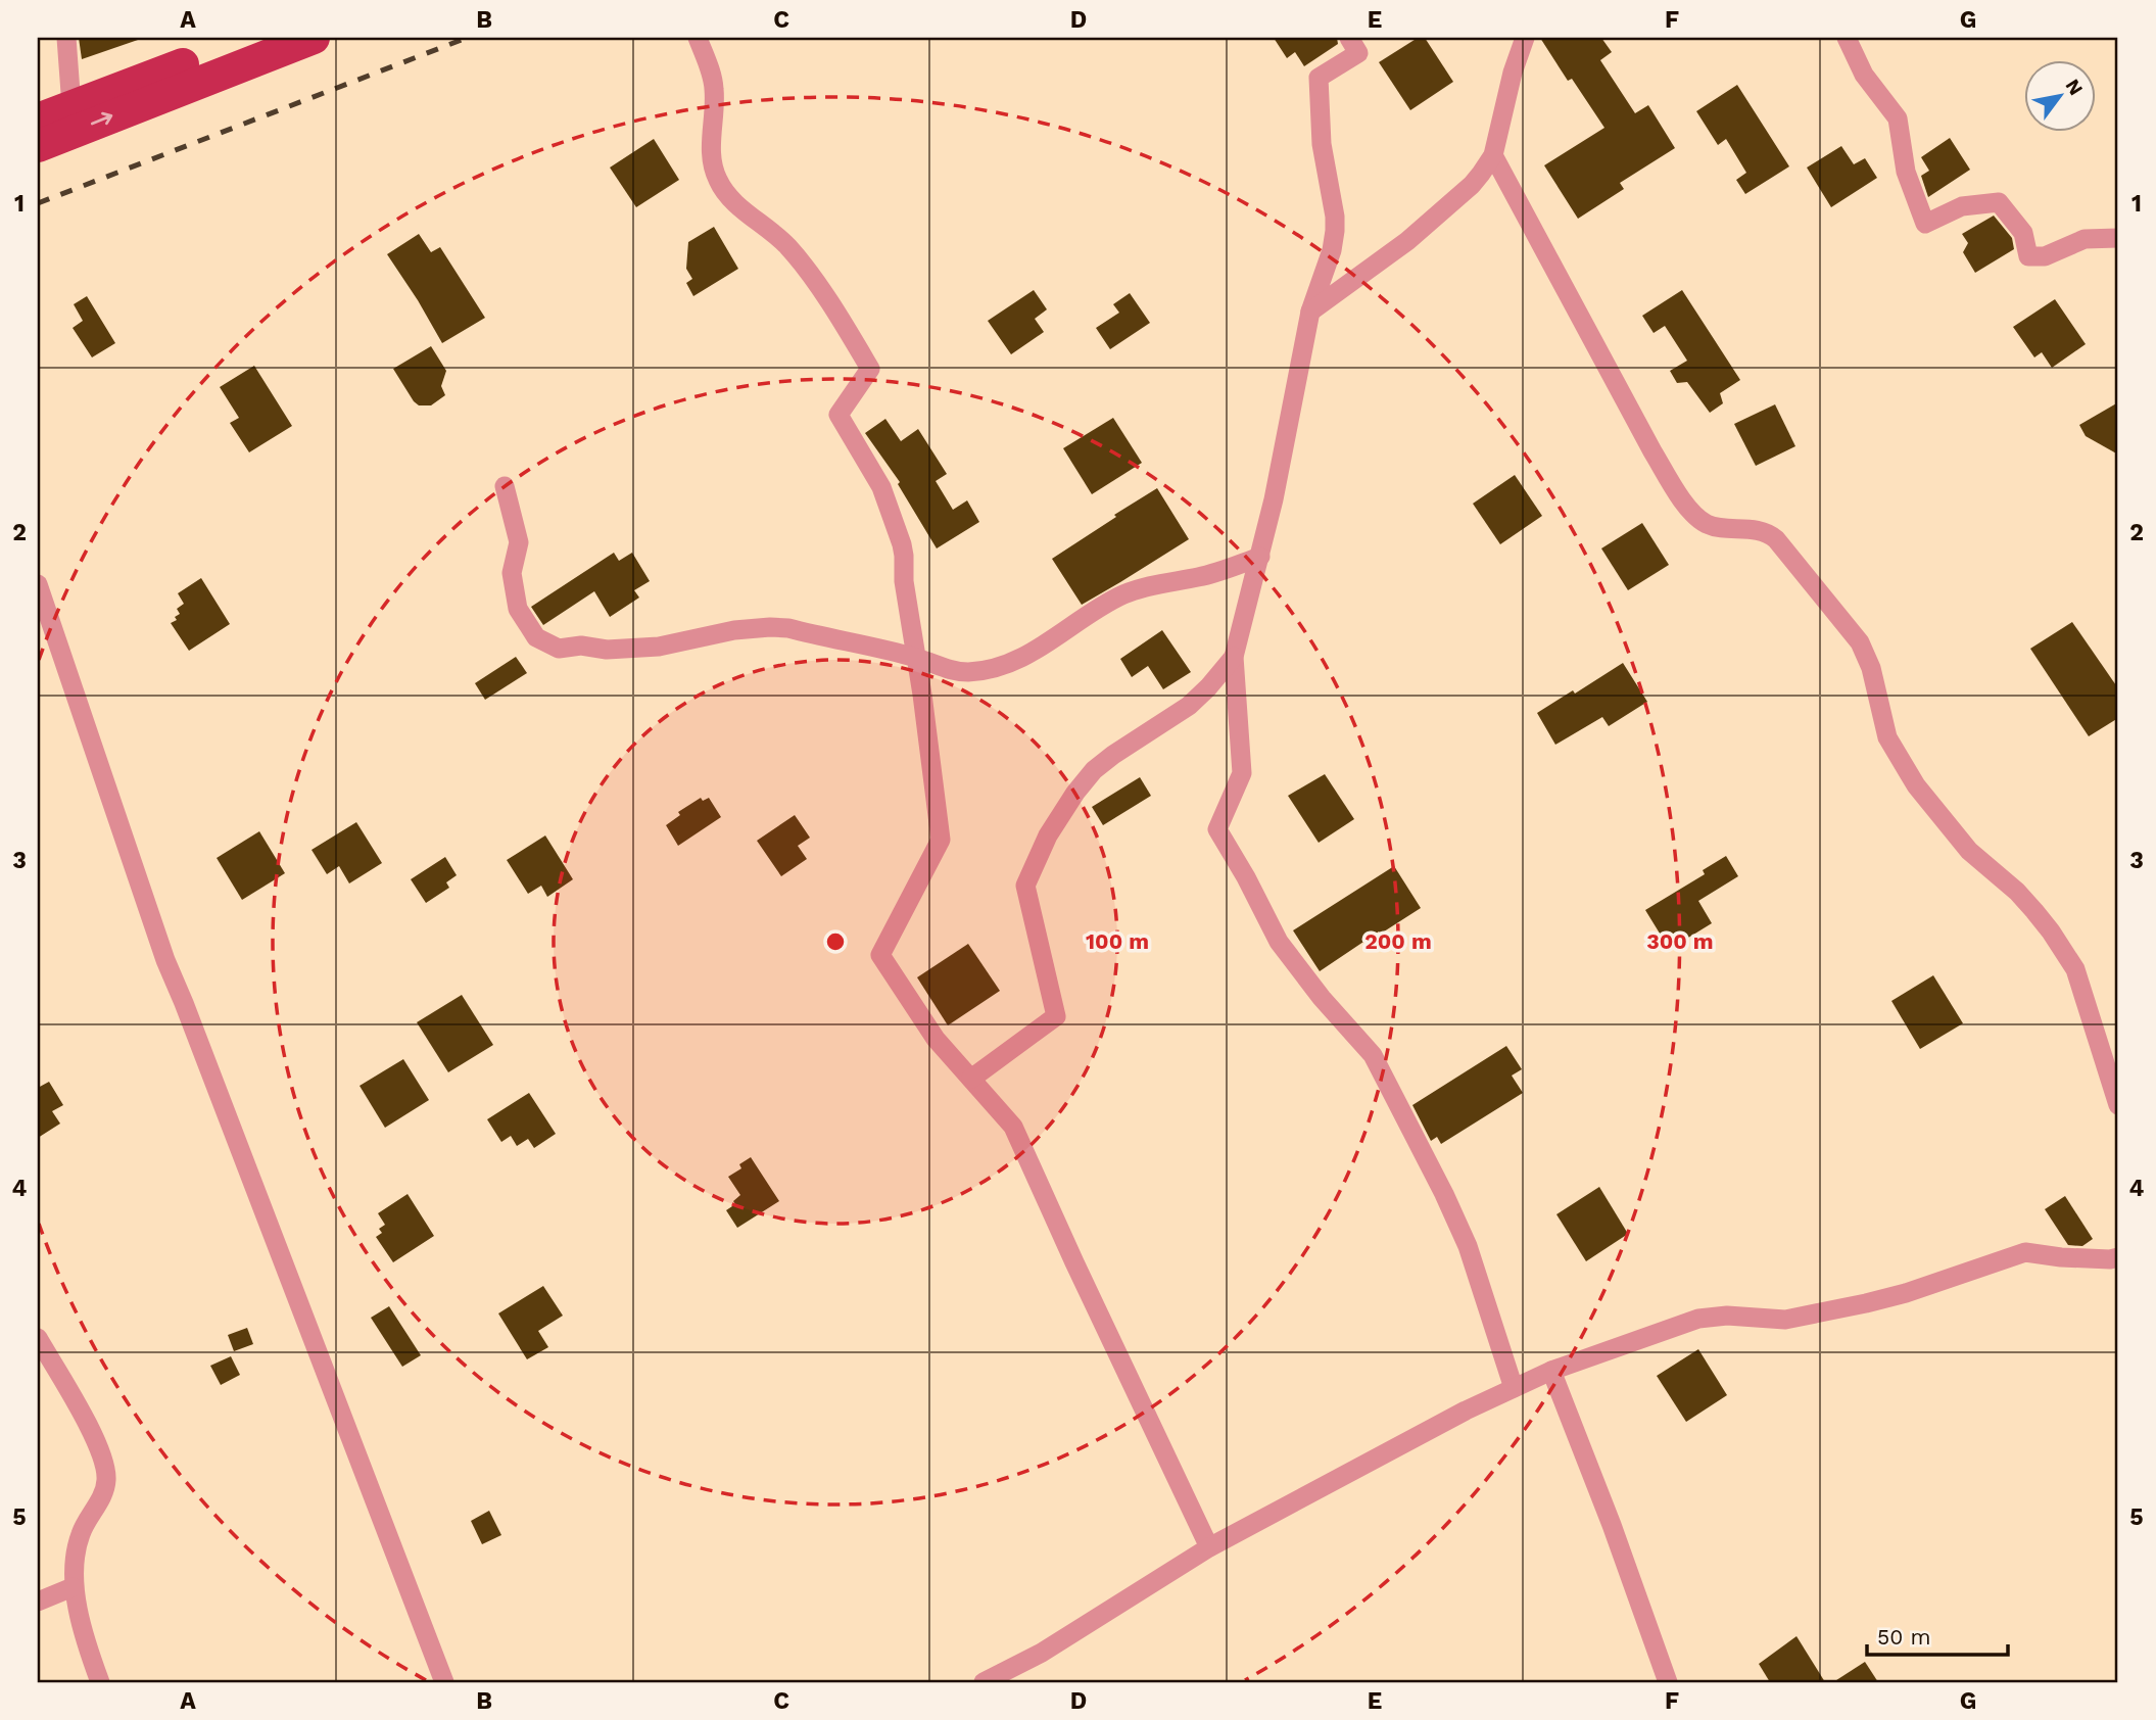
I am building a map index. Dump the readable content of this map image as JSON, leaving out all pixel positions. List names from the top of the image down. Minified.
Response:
{"scale_bar":"50 m","north":"top right","grid":{"columns":["A","B","C","D","E","F","G"],"rows":["1","2","3","4","5"]},"rings":["100 m","200 m","300 m"]}
